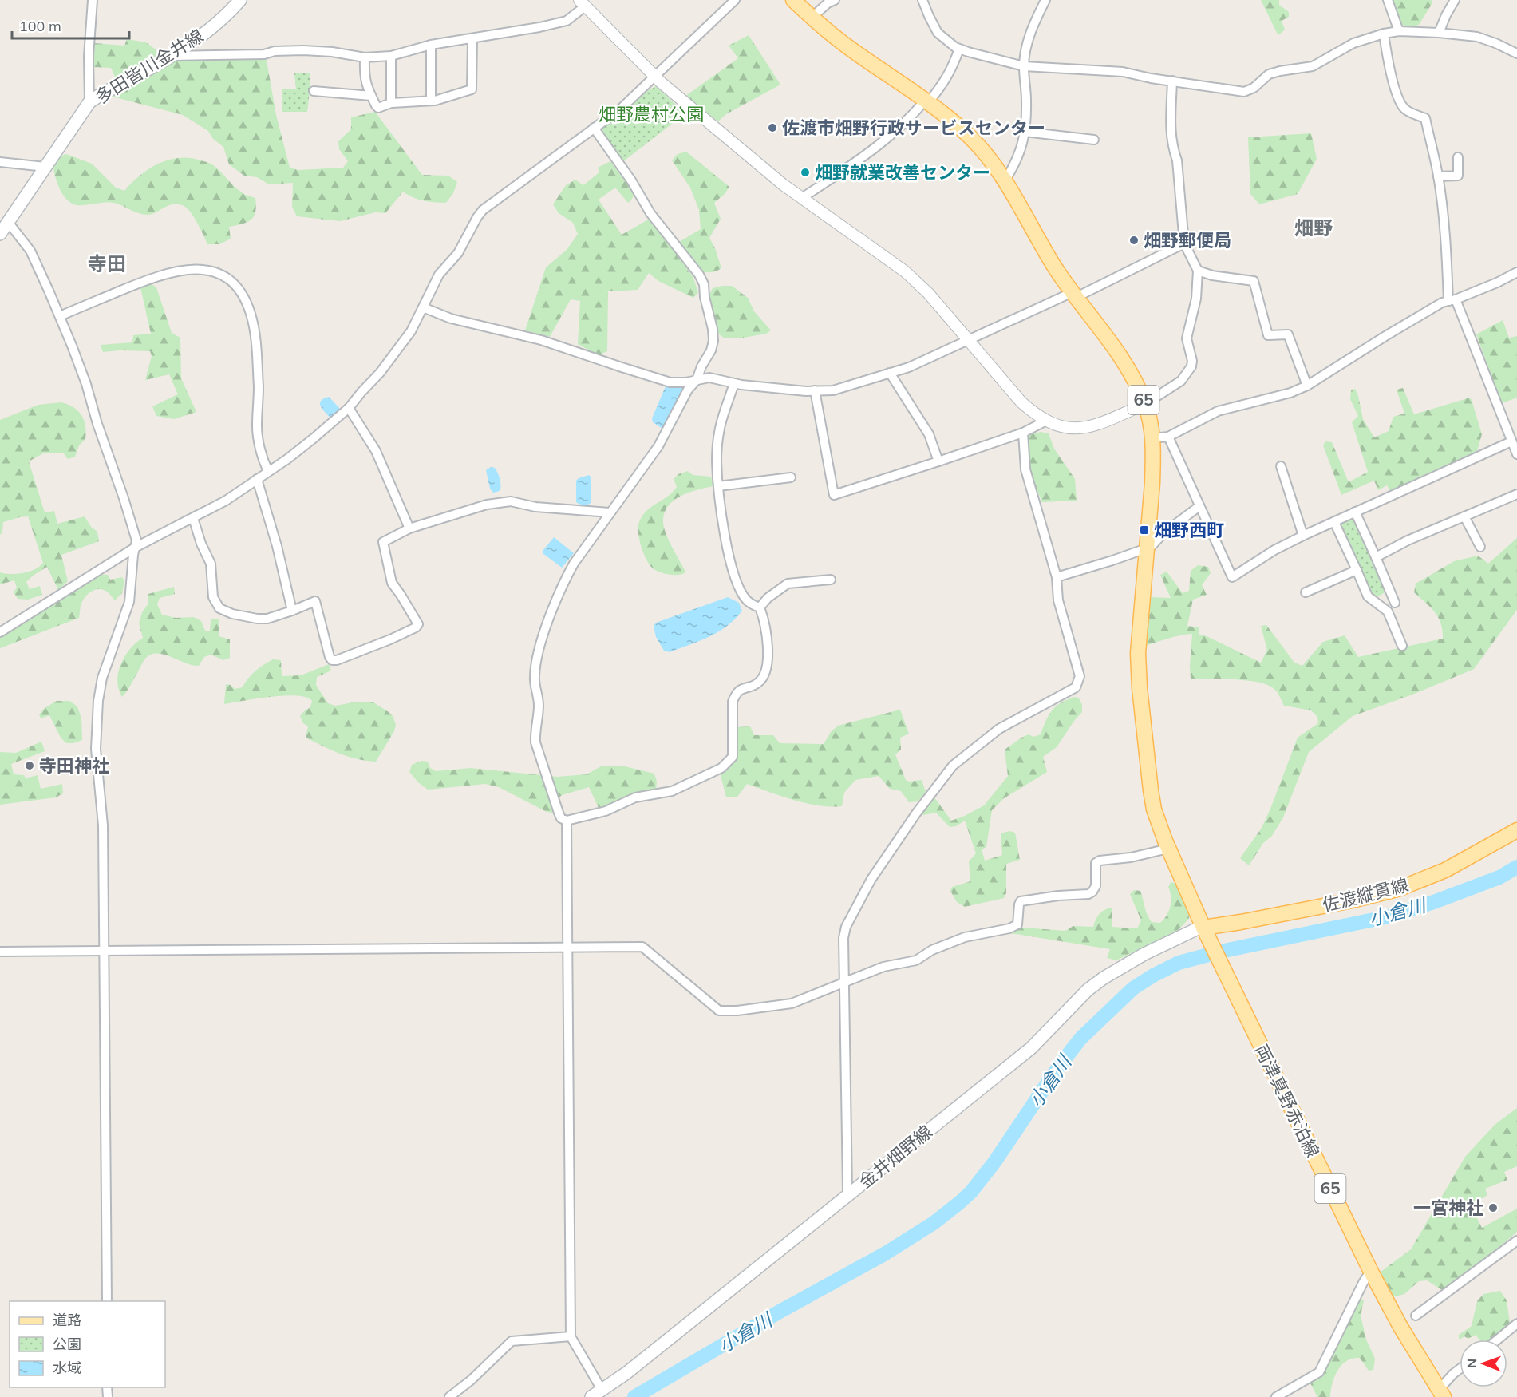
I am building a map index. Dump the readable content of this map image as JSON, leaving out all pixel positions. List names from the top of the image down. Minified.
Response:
{"streets":{"main road":["多田皆川金井線","65","佐渡縦貫線","両津真野赤泊線","金井畑野線"]},"crossings":[["65","佐渡縦貫線"],["65","両津真野赤泊線"],["65","金井畑野線"],["佐渡縦貫線","両津真野赤泊線"],["佐渡縦貫線","金井畑野線"],["両津真野赤泊線","金井畑野線"]],"districts":["畑野","寺田"],"water":["小倉川"],"parks":["畑野農村公園"],"places":{"other":["佐渡市畑野行政サービスセンター","畑野就業改善センター","畑野郵便局","寺田神社","一宮神社"],"transit":["畑野西町"]},"legend":["道路","公園","水域"],"scale_bar":"100 m","north":"left"}
